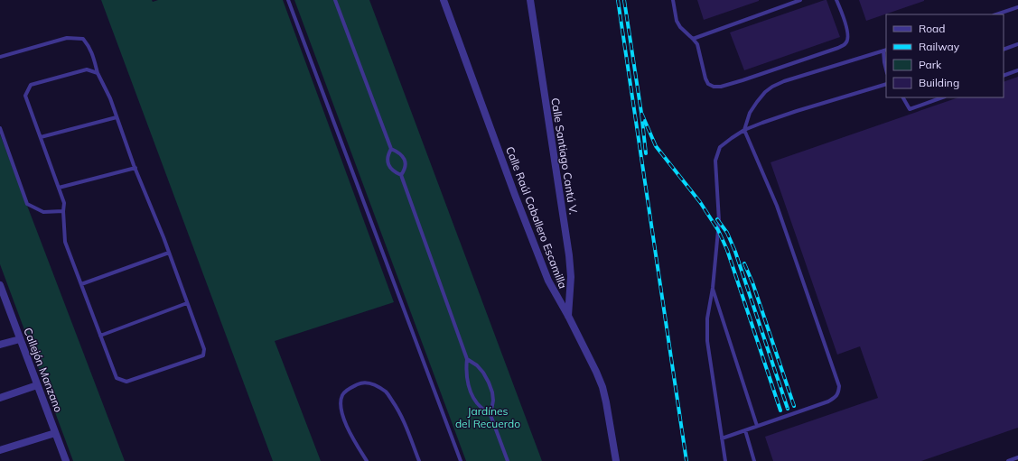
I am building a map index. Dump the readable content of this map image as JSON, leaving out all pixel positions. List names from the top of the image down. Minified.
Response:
{"streets":{"street":["Calle Santiago Cantú V.","Calle Raúl Caballero Escamilla","Callejón Manzano"]},"crossings":[["Calle Santiago Cantú V.","Calle Raúl Caballero Escamilla"]],"parks":["Jardínes del Recuerdo"],"legend":["Road","Railway","Park","Building"]}
